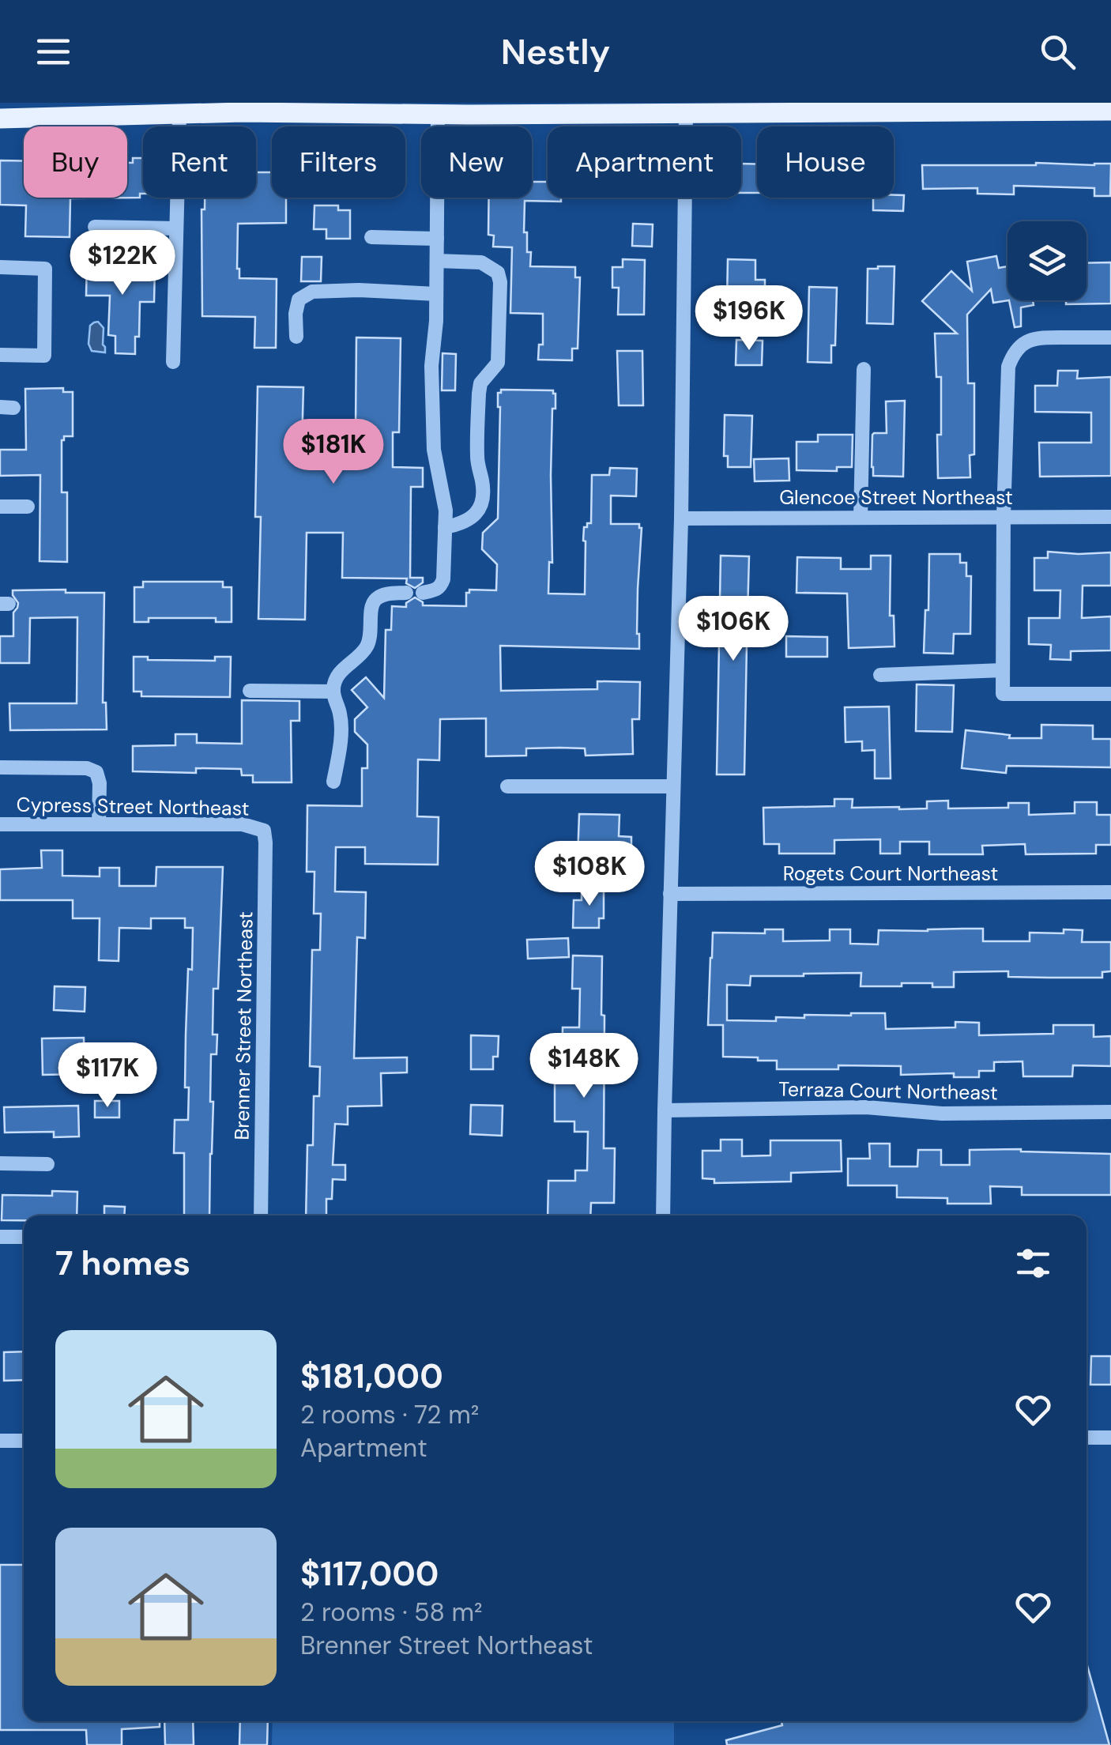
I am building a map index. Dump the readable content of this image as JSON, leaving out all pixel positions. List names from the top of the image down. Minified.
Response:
{"streets":{"street":["Glencoe Street Northeast","Cypress Street Northeast","Rogets Court Northeast","Brenner Street Northeast","Terraza Court Northeast"]},"crossings":[["Cypress Street Northeast","Brenner Street Northeast"]],"page":{"header":"Nestly","chip":["Buy","Rent","Filters","New","Apartment","House"],"price":["$122K","$196K","$181K","$106K","$108K","$148K","$117K"],"heading":"7 homes","list":[{"name":"$181,000","note":"2 rooms · 72 m² · Apartment"},{"name":"$117,000","note":"2 rooms · 58 m² · Brenner Street Northeast"}]}}
